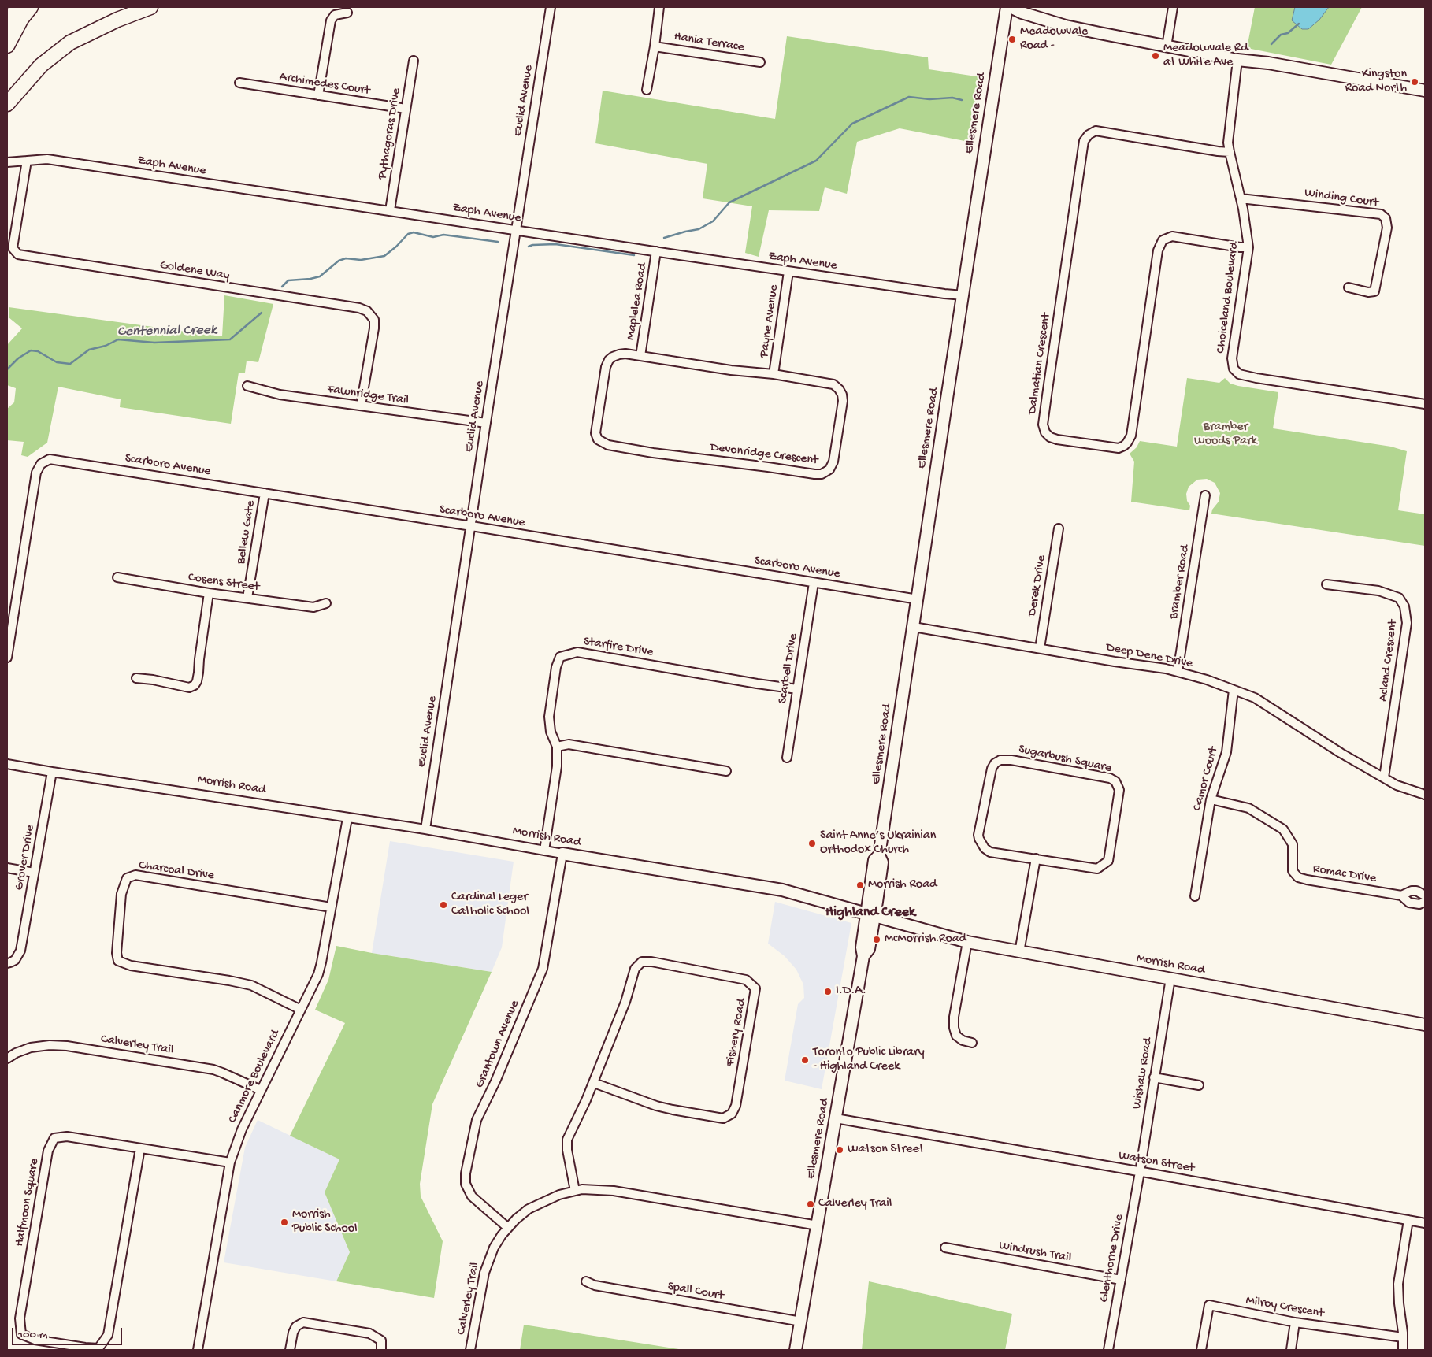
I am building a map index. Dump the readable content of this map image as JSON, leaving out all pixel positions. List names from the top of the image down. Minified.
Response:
{"streets":{"main road":["Ellesmere Road","Morrish Road"],"street":["Hania Terrace","Archimedes Court","Euclid Avenue","Pythagoras Drive","Zaph Avenue","Winding Court","Goldene Way","Choiceland Boulevard","Maplelea Road","Payne Avenue","Dalmatian Crescent","Fawnridge Trail","Devonridge Crescent","Scarboro Avenue","Bellew Gate","Bramber Road","Cosens Street","Derek Drive","Starfire Drive","Deep Dene Drive","Acland Crescent","Scarbell Drive","Sugarbush Square","Camor Court","Grover Drive","Charcoal Drive","Romac Drive","Fishery Road","Grantown Avenue","Calverley Trail","Wishaw Road","Canmore Boulevard","Watson Street","Halfmoon Square","Windrush Trail","Glenthorne Drive","Spall Court","Milroy Crescent"]},"crossings":[["Archimedes Court","Pythagoras Drive"],["Euclid Avenue","Zaph Avenue"],["Euclid Avenue","Fawnridge Trail"],["Euclid Avenue","Scarboro Avenue"],["Euclid Avenue","Morrish Road"],["Ellesmere Road","Zaph Avenue"],["Ellesmere Road","Scarboro Avenue"],["Ellesmere Road","Deep Dene Drive"],["Ellesmere Road","Morrish Road"],["Ellesmere Road","Calverley Trail"],["Ellesmere Road","Watson Street"],["Ellesmere Road","Spall Court"],["Pythagoras Drive","Zaph Avenue"],["Zaph Avenue","Goldene Way"],["Zaph Avenue","Maplelea Road"],["Zaph Avenue","Payne Avenue"],["Winding Court","Choiceland Boulevard"],["Goldene Way","Fawnridge Trail"],["Choiceland Boulevard","Dalmatian Crescent"],["Maplelea Road","Devonridge Crescent"],["Payne Avenue","Devonridge Crescent"],["Scarboro Avenue","Bellew Gate"],["Scarboro Avenue","Scarbell Drive"],["Bellew Gate","Cosens Street"],["Bramber Road","Deep Dene Drive"],["Derek Drive","Deep Dene Drive"],["Starfire Drive","Scarbell Drive"],["Starfire Drive","Morrish Road"],["Deep Dene Drive","Acland Crescent"],["Deep Dene Drive","Camor Court"],["Camor Court","Romac Drive"],["Morrish Road","Grover Drive"],["Morrish Road","Grantown Avenue"],["Morrish Road","Wishaw Road"],["Morrish Road","Canmore Boulevard"],["Charcoal Drive","Canmore Boulevard"],["Fishery Road","Calverley Trail"],["Grantown Avenue","Calverley Trail"],["Calverley Trail","Canmore Boulevard"],["Wishaw Road","Watson Street"],["Wishaw Road","Glenthorne Drive"],["Canmore Boulevard","Halfmoon Square"],["Watson Street","Glenthorne Drive"],["Windrush Trail","Glenthorne Drive"]],"districts":["Highland Creek"],"water":["Centennial Creek"],"parks":["Bramber Woods Park"],"places":["Meadowvale Road -","Meadowvale Rd at White Ave","Kingston Road North","Saint Anne’s Ukrainian Orthodox Church","Morrish Road","Cardinal Leger Catholic School","McMorrish Road","I.D.A.","Toronto Public Library - Highland Creek","Watson Street","Calverley Trail","Morrish Public School"],"scale_bar":"100 m"}
